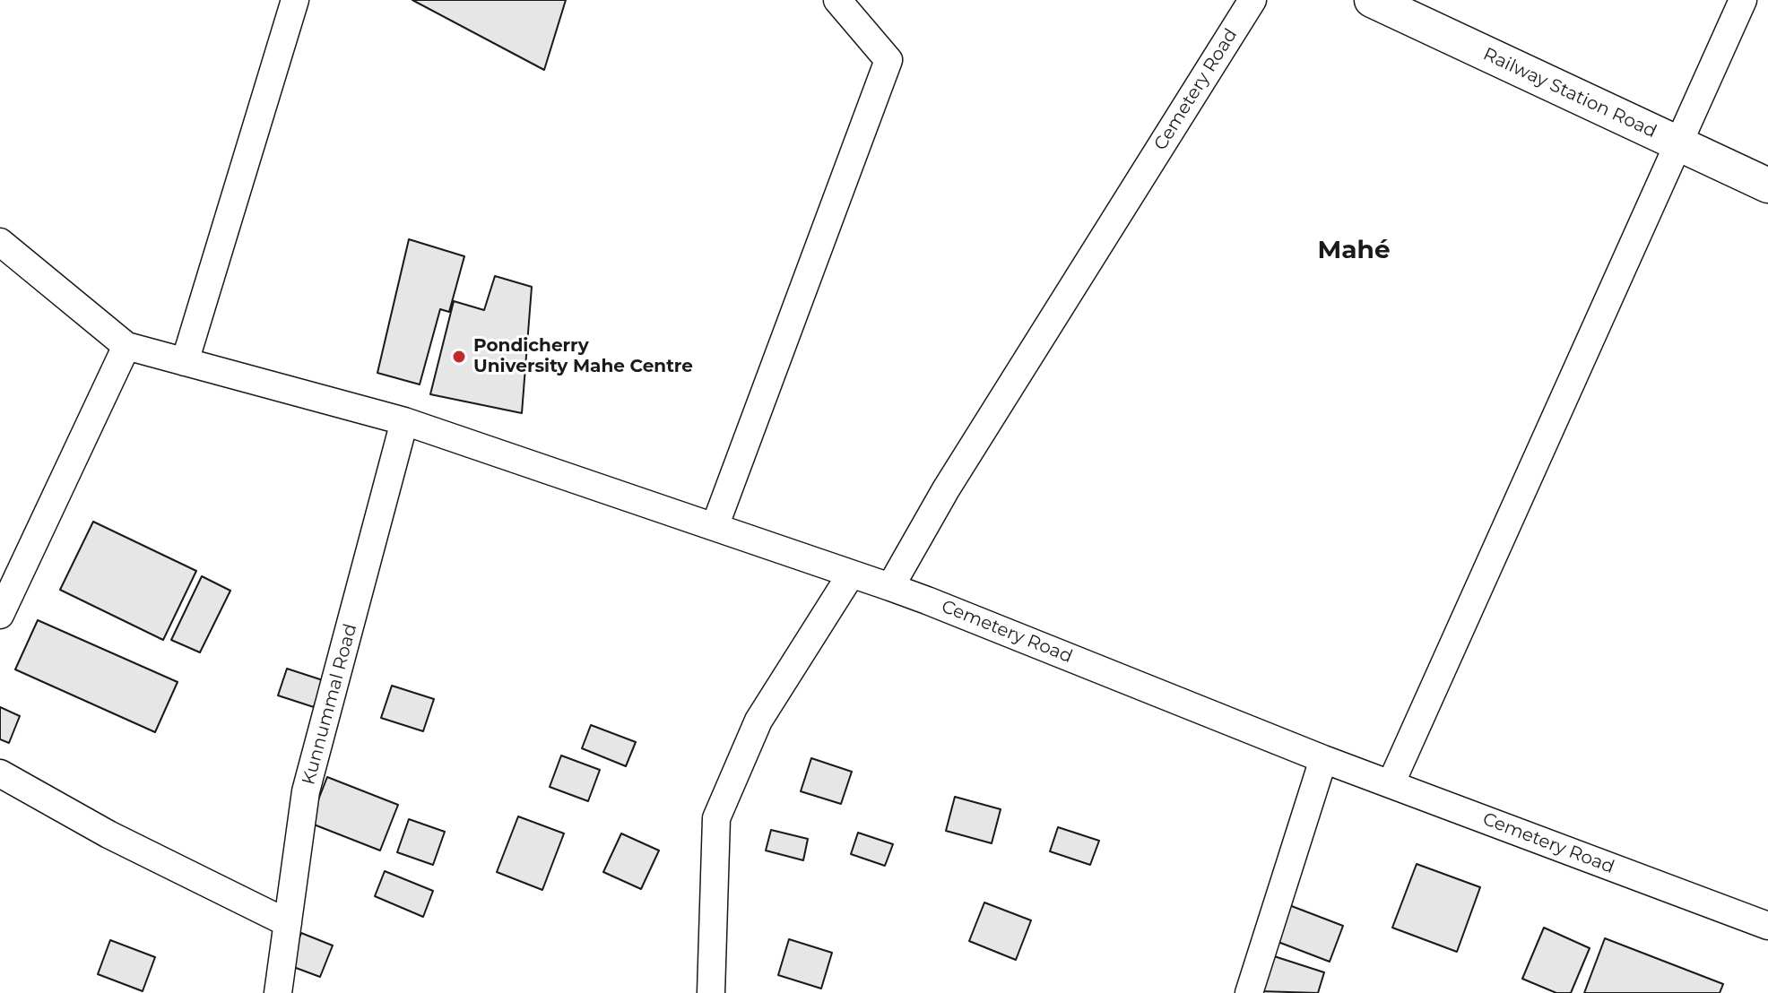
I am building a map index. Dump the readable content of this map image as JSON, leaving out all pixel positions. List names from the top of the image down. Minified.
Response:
{"streets":{"street":["Cemetery Road","Railway Station Road","Kunnummal Road"]},"districts":["Mahé"],"places":["Pondicherry University Mahe Centre"]}
